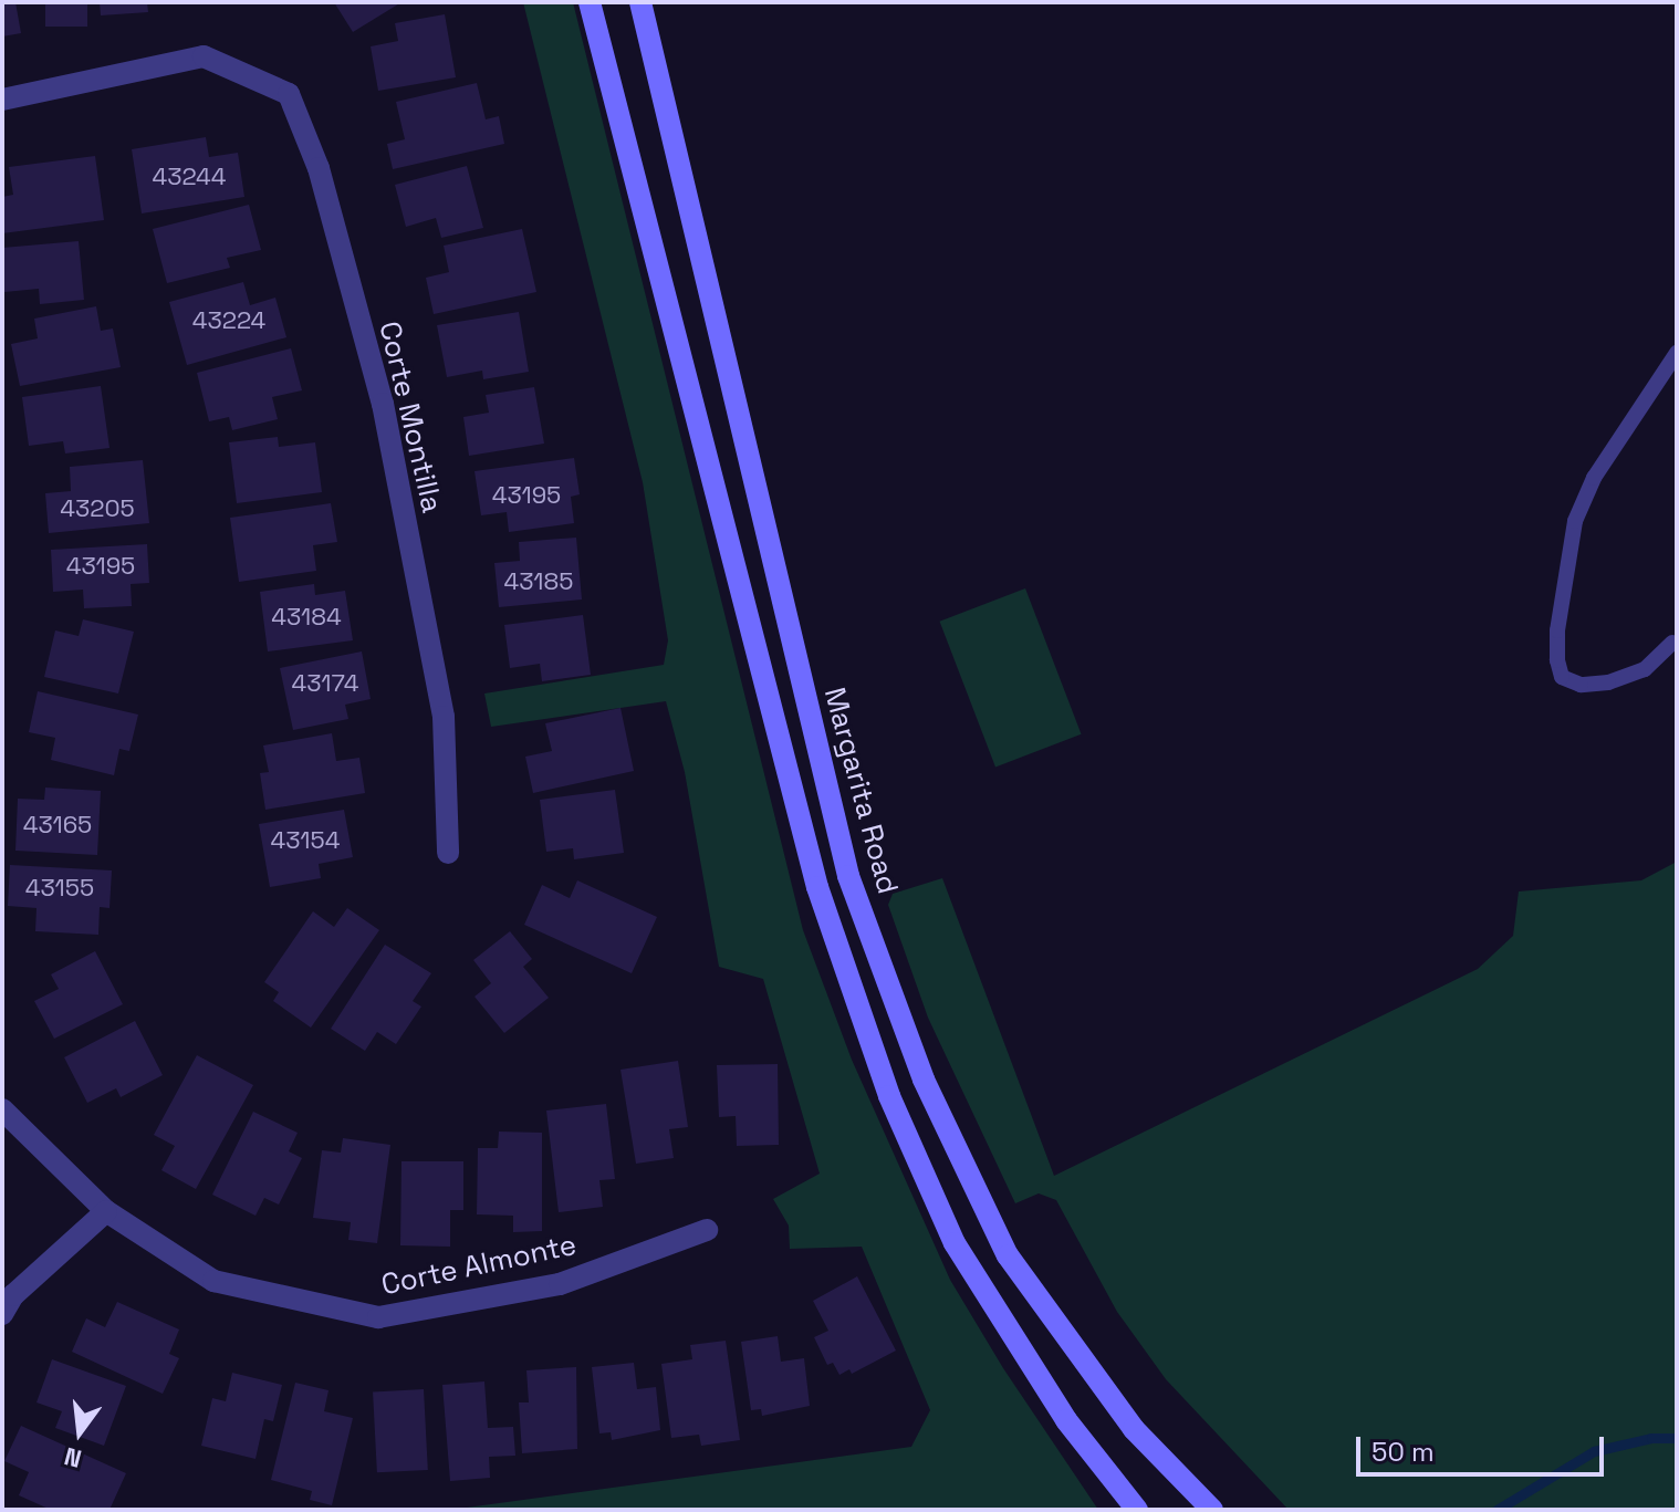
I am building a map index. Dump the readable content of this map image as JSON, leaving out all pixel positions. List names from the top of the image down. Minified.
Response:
{"streets":{"main road":["Margarita Road"],"street":["Corte Montilla","Corte Almonte"]},"house_numbers":["43244","43224","43195","43205","43195","43185","43184","43174","43165","43154","43155"],"scale_bar":"50 m","north":"bottom"}
